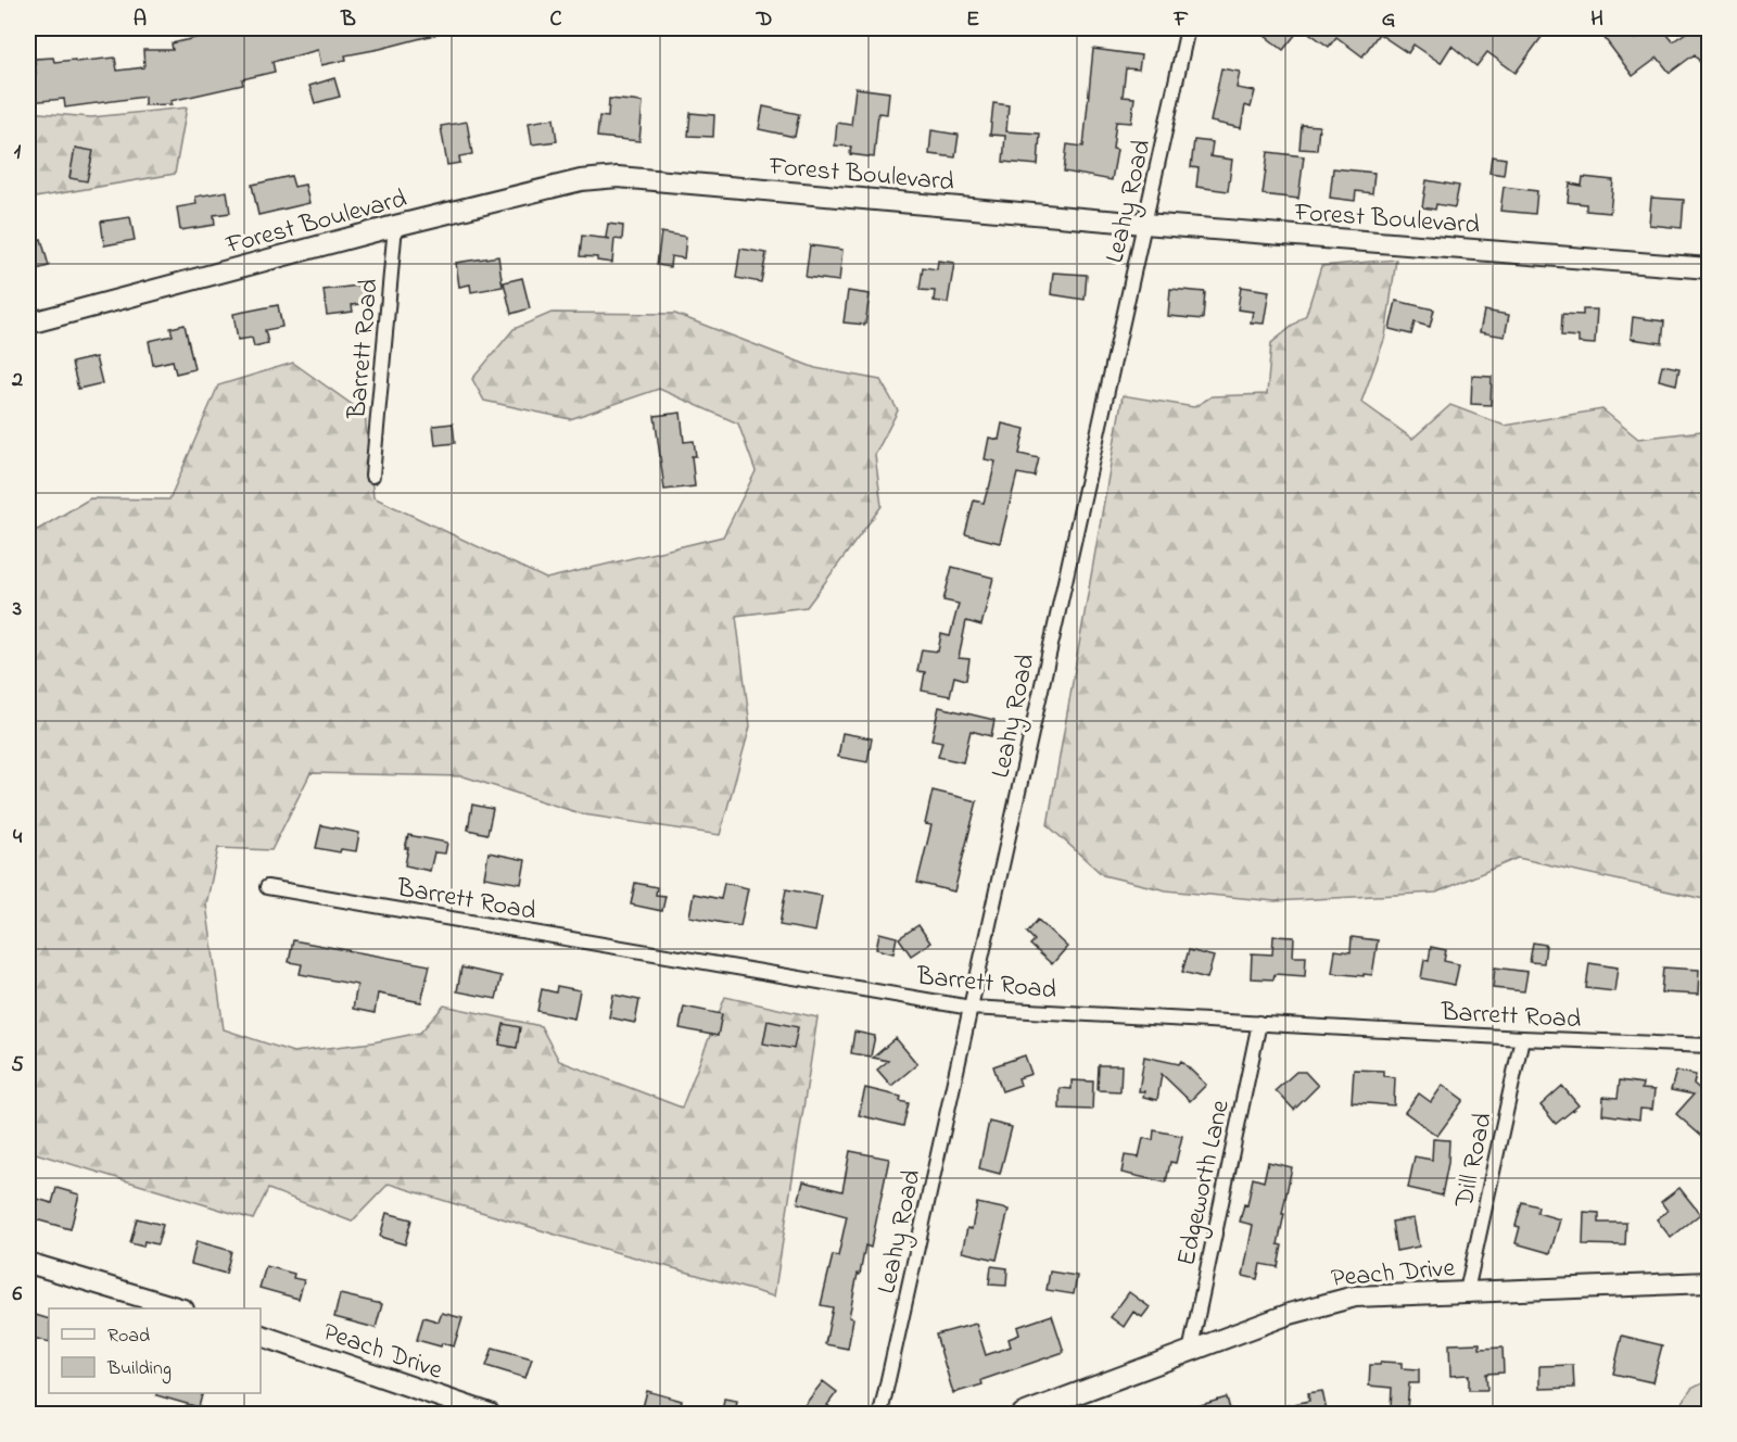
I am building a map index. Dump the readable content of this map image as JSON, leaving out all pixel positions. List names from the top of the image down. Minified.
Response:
{"streets":{"street":["Forest Boulevard","Leahy Road","Barrett Road","Dill Road","Edgeworth Lane","Peach Drive"]},"crossings":[["Forest Boulevard","Leahy Road"],["Forest Boulevard","Barrett Road"],["Leahy Road","Barrett Road"],["Barrett Road","Dill Road"],["Barrett Road","Edgeworth Lane"],["Dill Road","Peach Drive"],["Edgeworth Lane","Peach Drive"]],"legend":["Road","Building"],"grid":{"columns":["A","B","C","D","E","F","G","H"],"rows":["1","2","3","4","5","6"]}}
